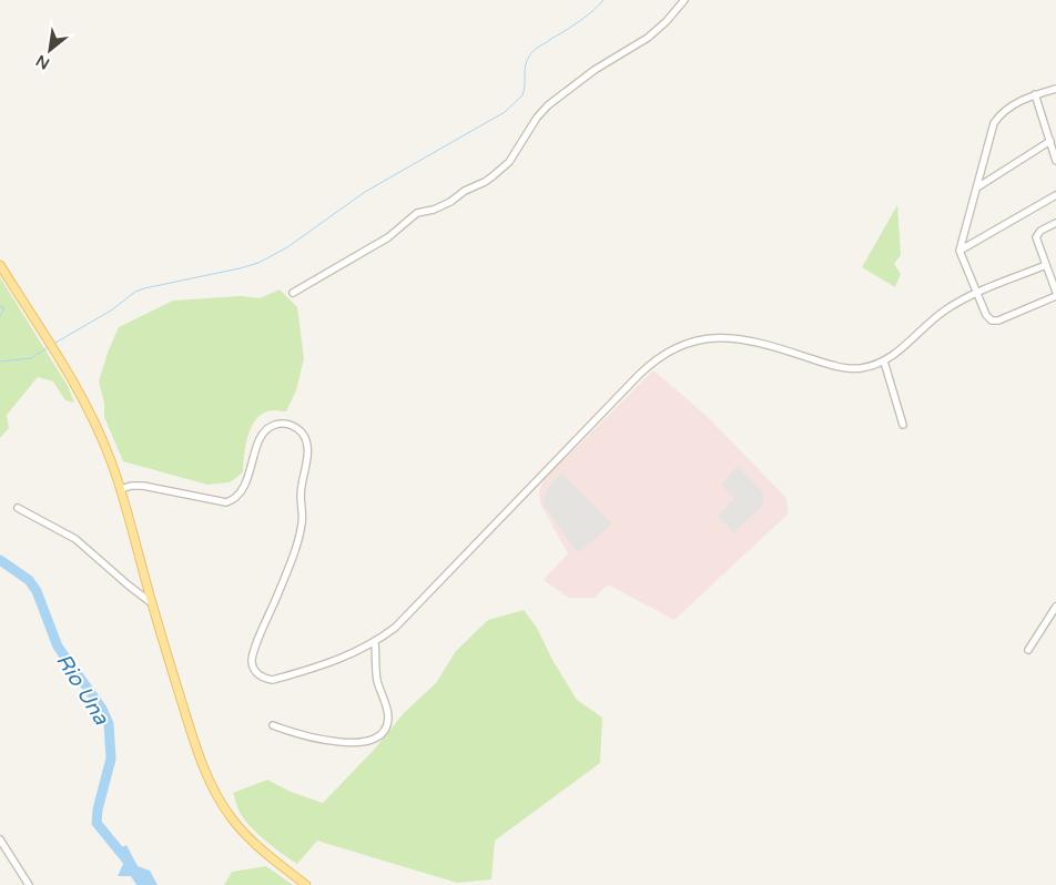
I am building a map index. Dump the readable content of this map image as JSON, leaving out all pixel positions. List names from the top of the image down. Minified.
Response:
{"water":["Rio Una"],"north":"bottom left"}
